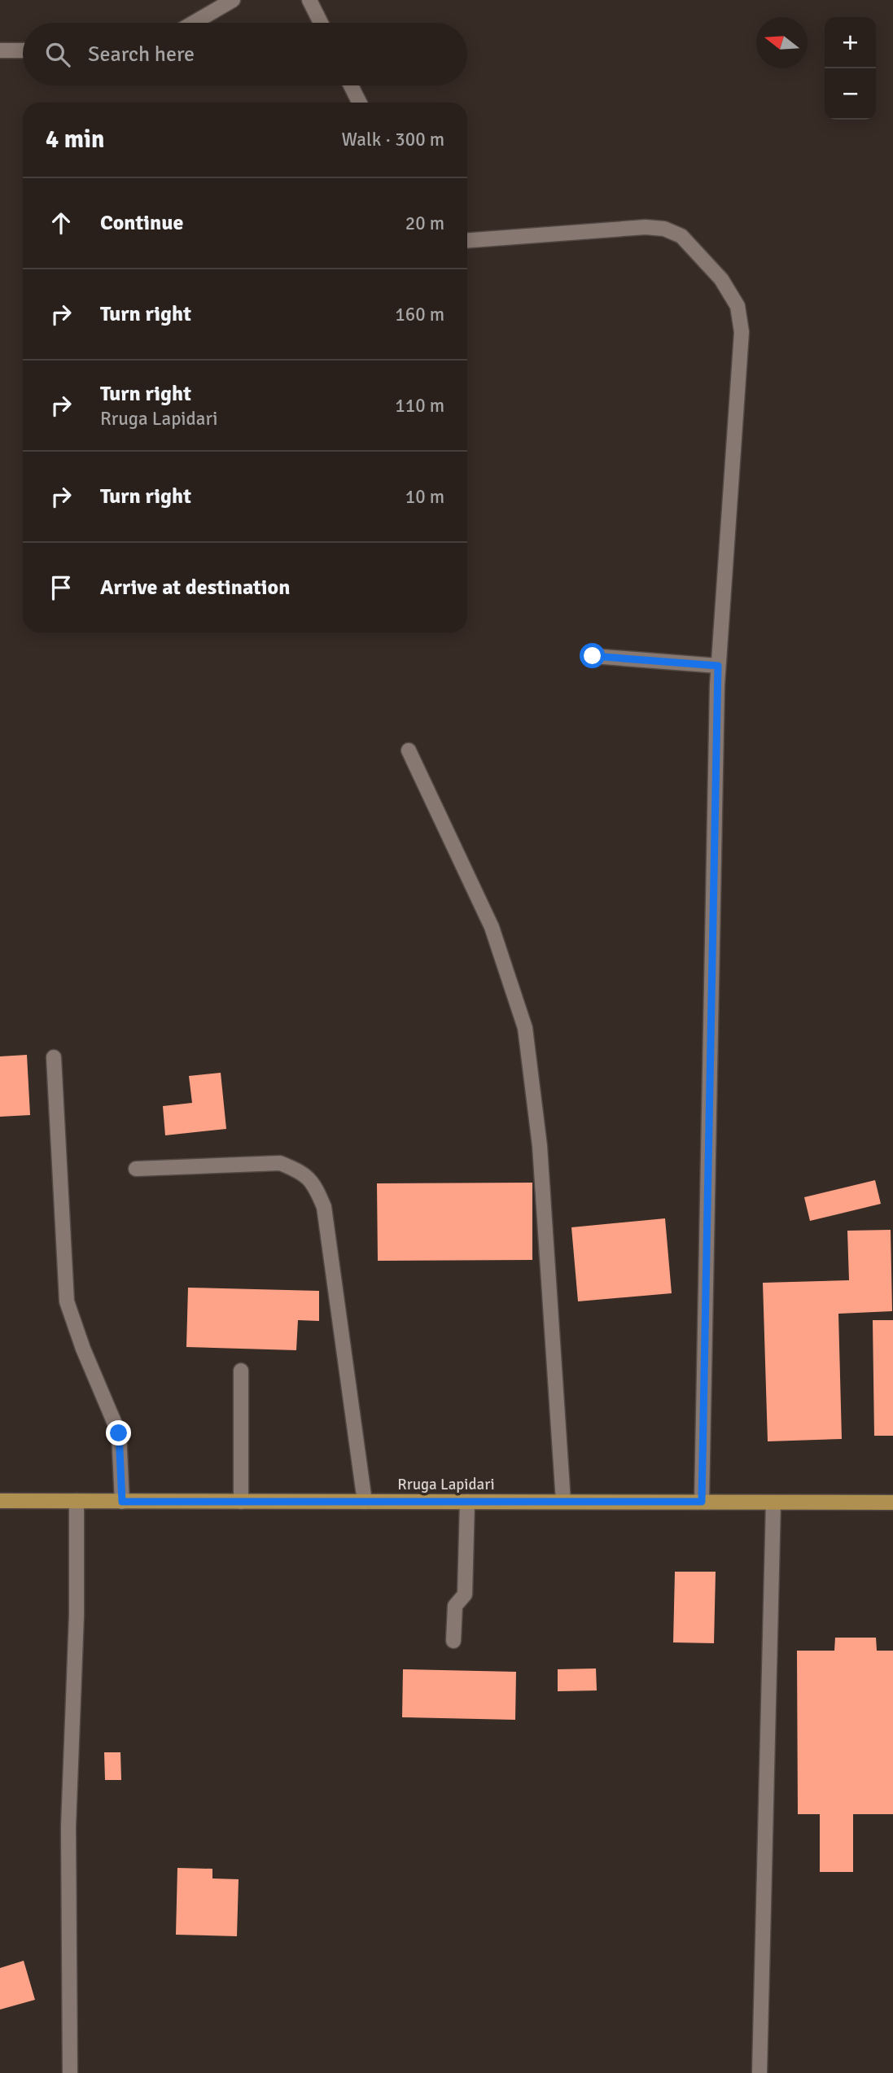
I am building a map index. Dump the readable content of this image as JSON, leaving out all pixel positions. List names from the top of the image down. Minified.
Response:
{"streets":{"main road":["Rruga Lapidari"]},"north":"left","page":{"map_buttons":["+","−"],"search":"Search here","heading":["4 min","Walk · 300 m"],"list":[["Continue","20 m"],["Turn right","160 m"],["Turn right","Rruga Lapidari","110 m"],["Turn right","10 m"],"Arrive at destination"]}}
